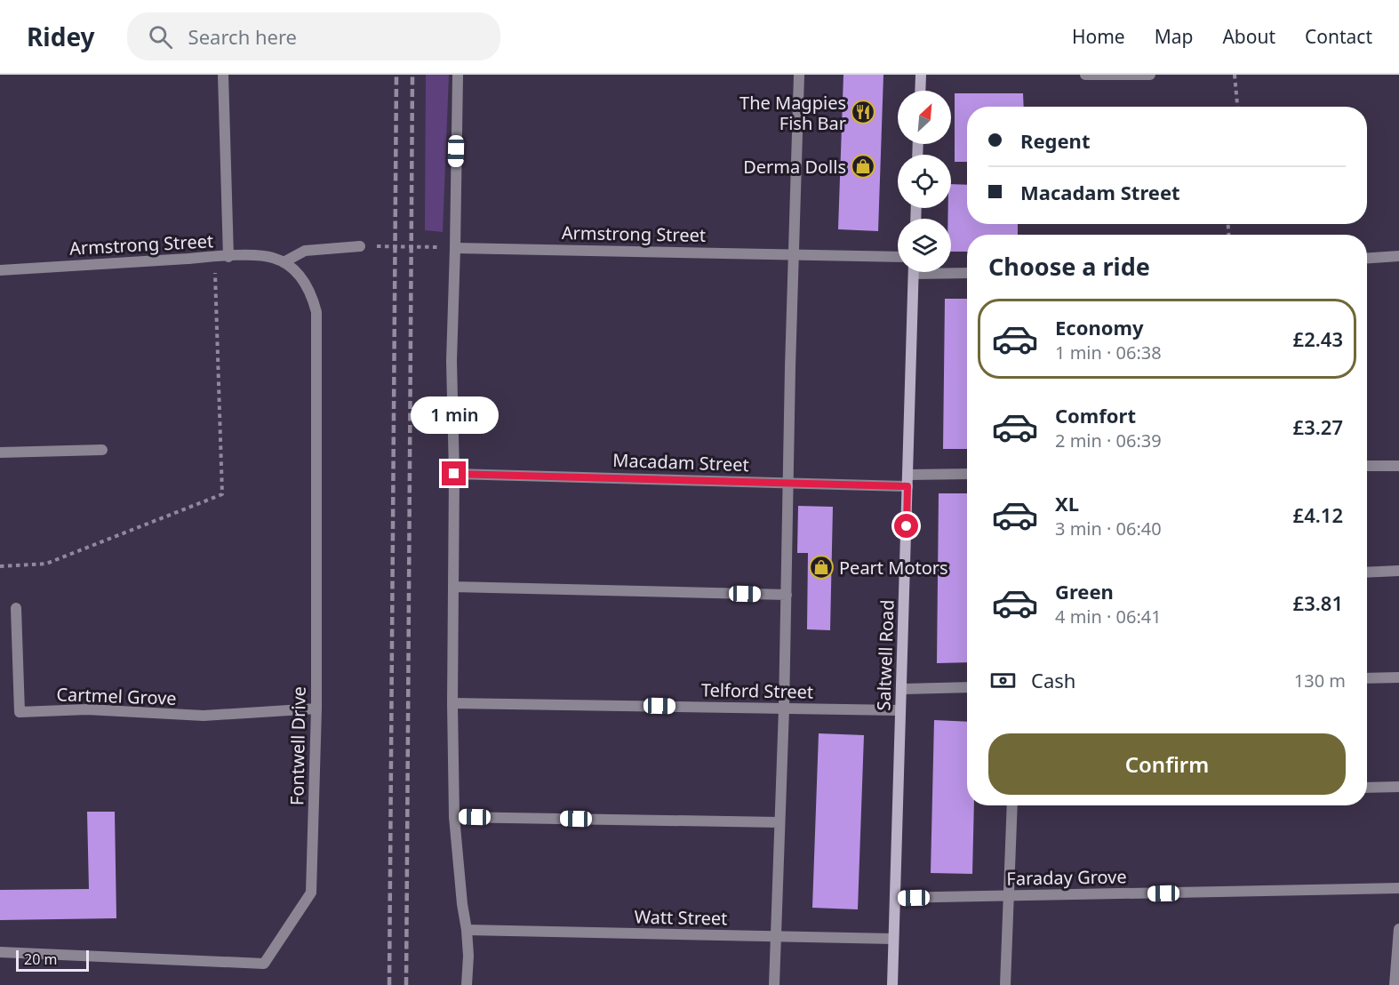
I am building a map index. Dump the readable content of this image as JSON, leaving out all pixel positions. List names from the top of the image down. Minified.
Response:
{"streets":{"street":["Armstrong Street","Macadam Street","Saltwell Road","Telford Street","Cartmel Grove","Fontwell Drive","Faraday Grove","Watt Street"]},"crossings":[["Armstrong Street","Fontwell Drive"],["Macadam Street","Saltwell Road"],["Saltwell Road","Telford Street"],["Saltwell Road","Faraday Grove"],["Saltwell Road","Watt Street"],["Cartmel Grove","Fontwell Drive"]],"places":{"restaurant":["The Magpies Fish Bar"],"shop":["Derma Dolls","Peart Motors"]},"scale_bar":"20 m","north":"top right","page":{"header":"Ridey","search":"Search here","nav":["Home","Map","About","Contact"],"banner":["Regent","Macadam Street"],"heading":"Choose a ride","list":[{"name":"Economy","note":"1 min · 06:38","value":"£2.43"},{"name":"Comfort","note":"2 min · 06:39","value":"£3.27"},{"name":"XL","note":"3 min · 06:40","value":"£4.12"},{"name":"Green","note":"4 min · 06:41","value":"£3.81"}],"bubble":"1 min","pay":["Cash","130 m"],"buttons":"Confirm","scale":"20 m"}}
